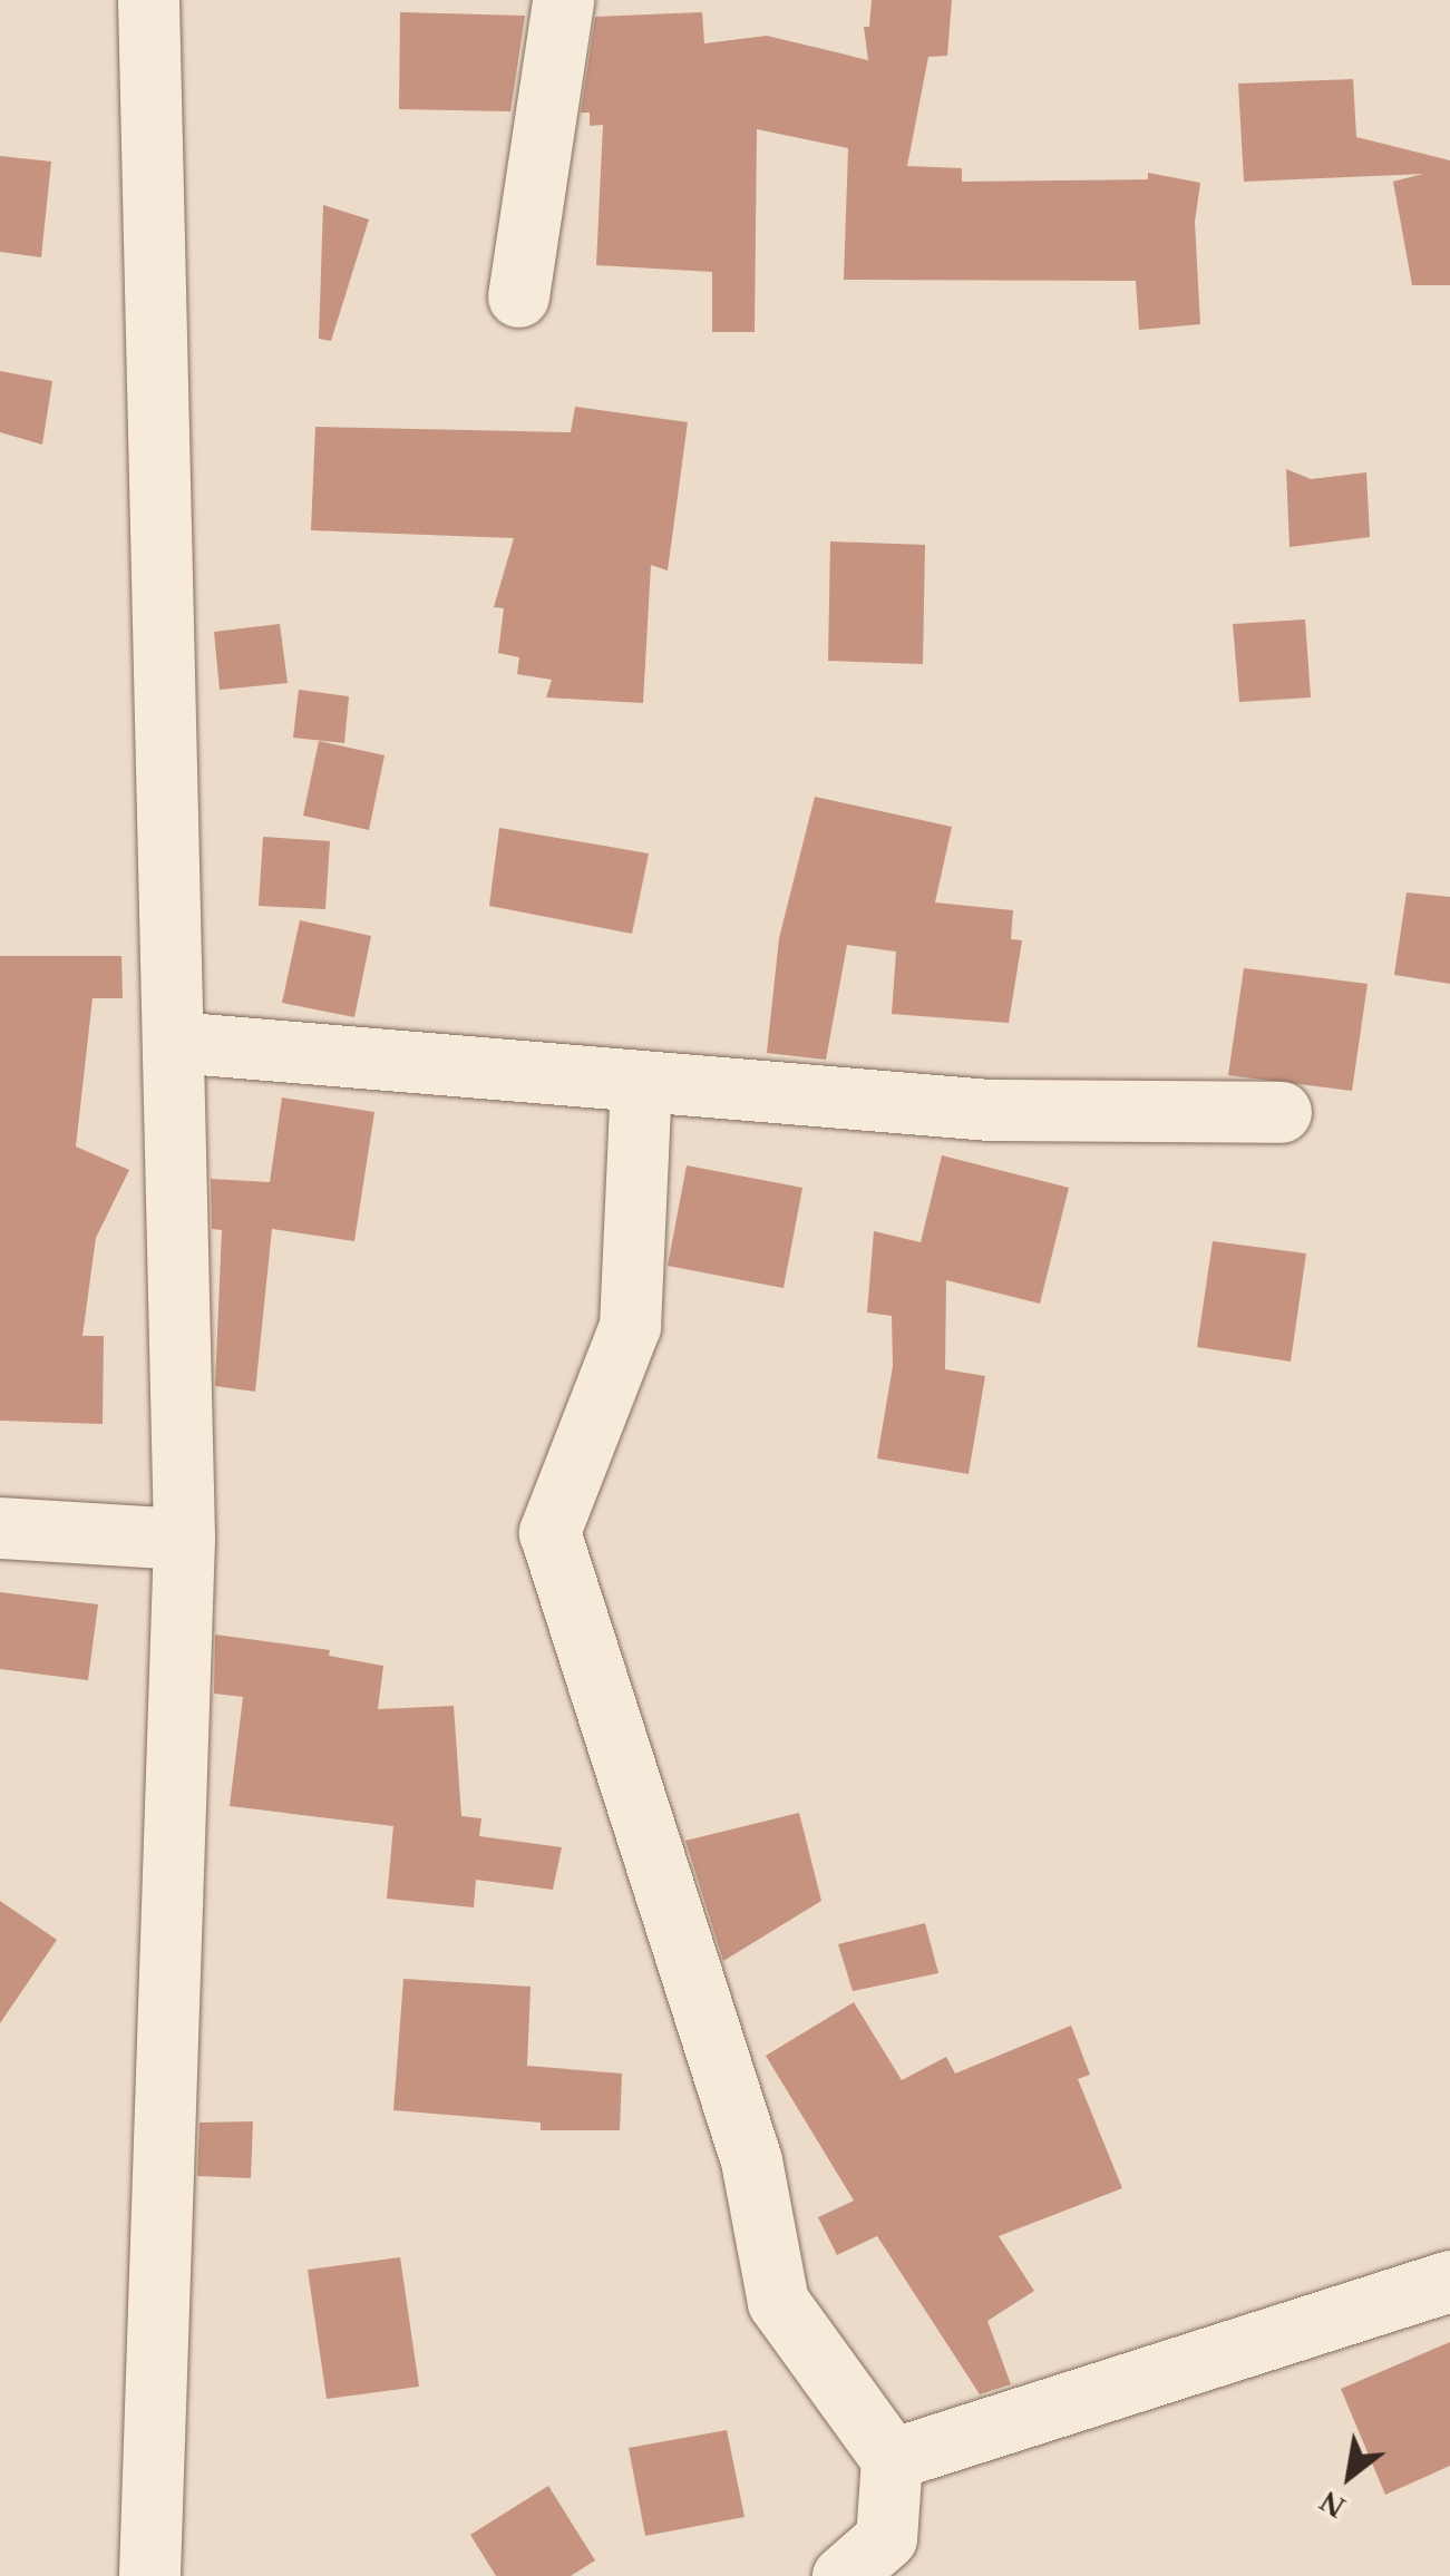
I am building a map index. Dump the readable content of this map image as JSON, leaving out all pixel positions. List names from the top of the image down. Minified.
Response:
{"north":"bottom left"}
